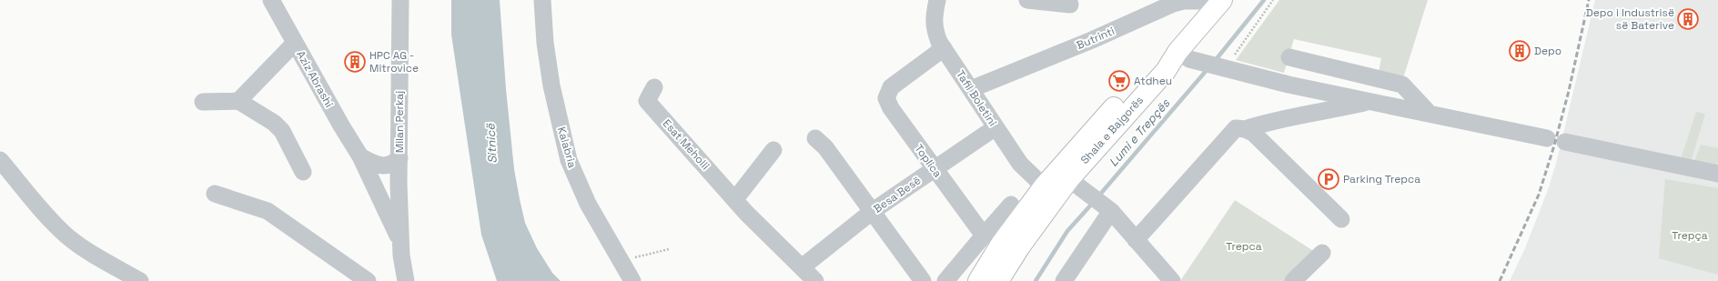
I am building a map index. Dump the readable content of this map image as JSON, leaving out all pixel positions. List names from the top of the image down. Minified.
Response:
{"streets":{"main road":["Shala e Bajgorës"],"street":["Butrinti","Aziz Abrashi","Tafil Boletini","Milan Perkaj","Esat Meholli","Kalabria","Toplica","Besa Besë"]},"crossings":[["Butrinti","Tafil Boletini"],["Butrinti","Shala e Bajgorës"],["Aziz Abrashi","Milan Perkaj"],["Tafil Boletini","Shala e Bajgorës"],["Tafil Boletini","Toplica"],["Tafil Boletini","Besa Besë"],["Esat Meholli","Besa Besë"],["Toplica","Besa Besë"]],"water":["Lumi e Trepçës","Sitnicë"],"parks":["Trepça","Trepca"],"places":{"building":["Depo i Industrisë së Baterive","Depo","HPC AG - Mitrovice"],"supermarket":["Atdheu"],"parking":["Parking Trepca"]}}
